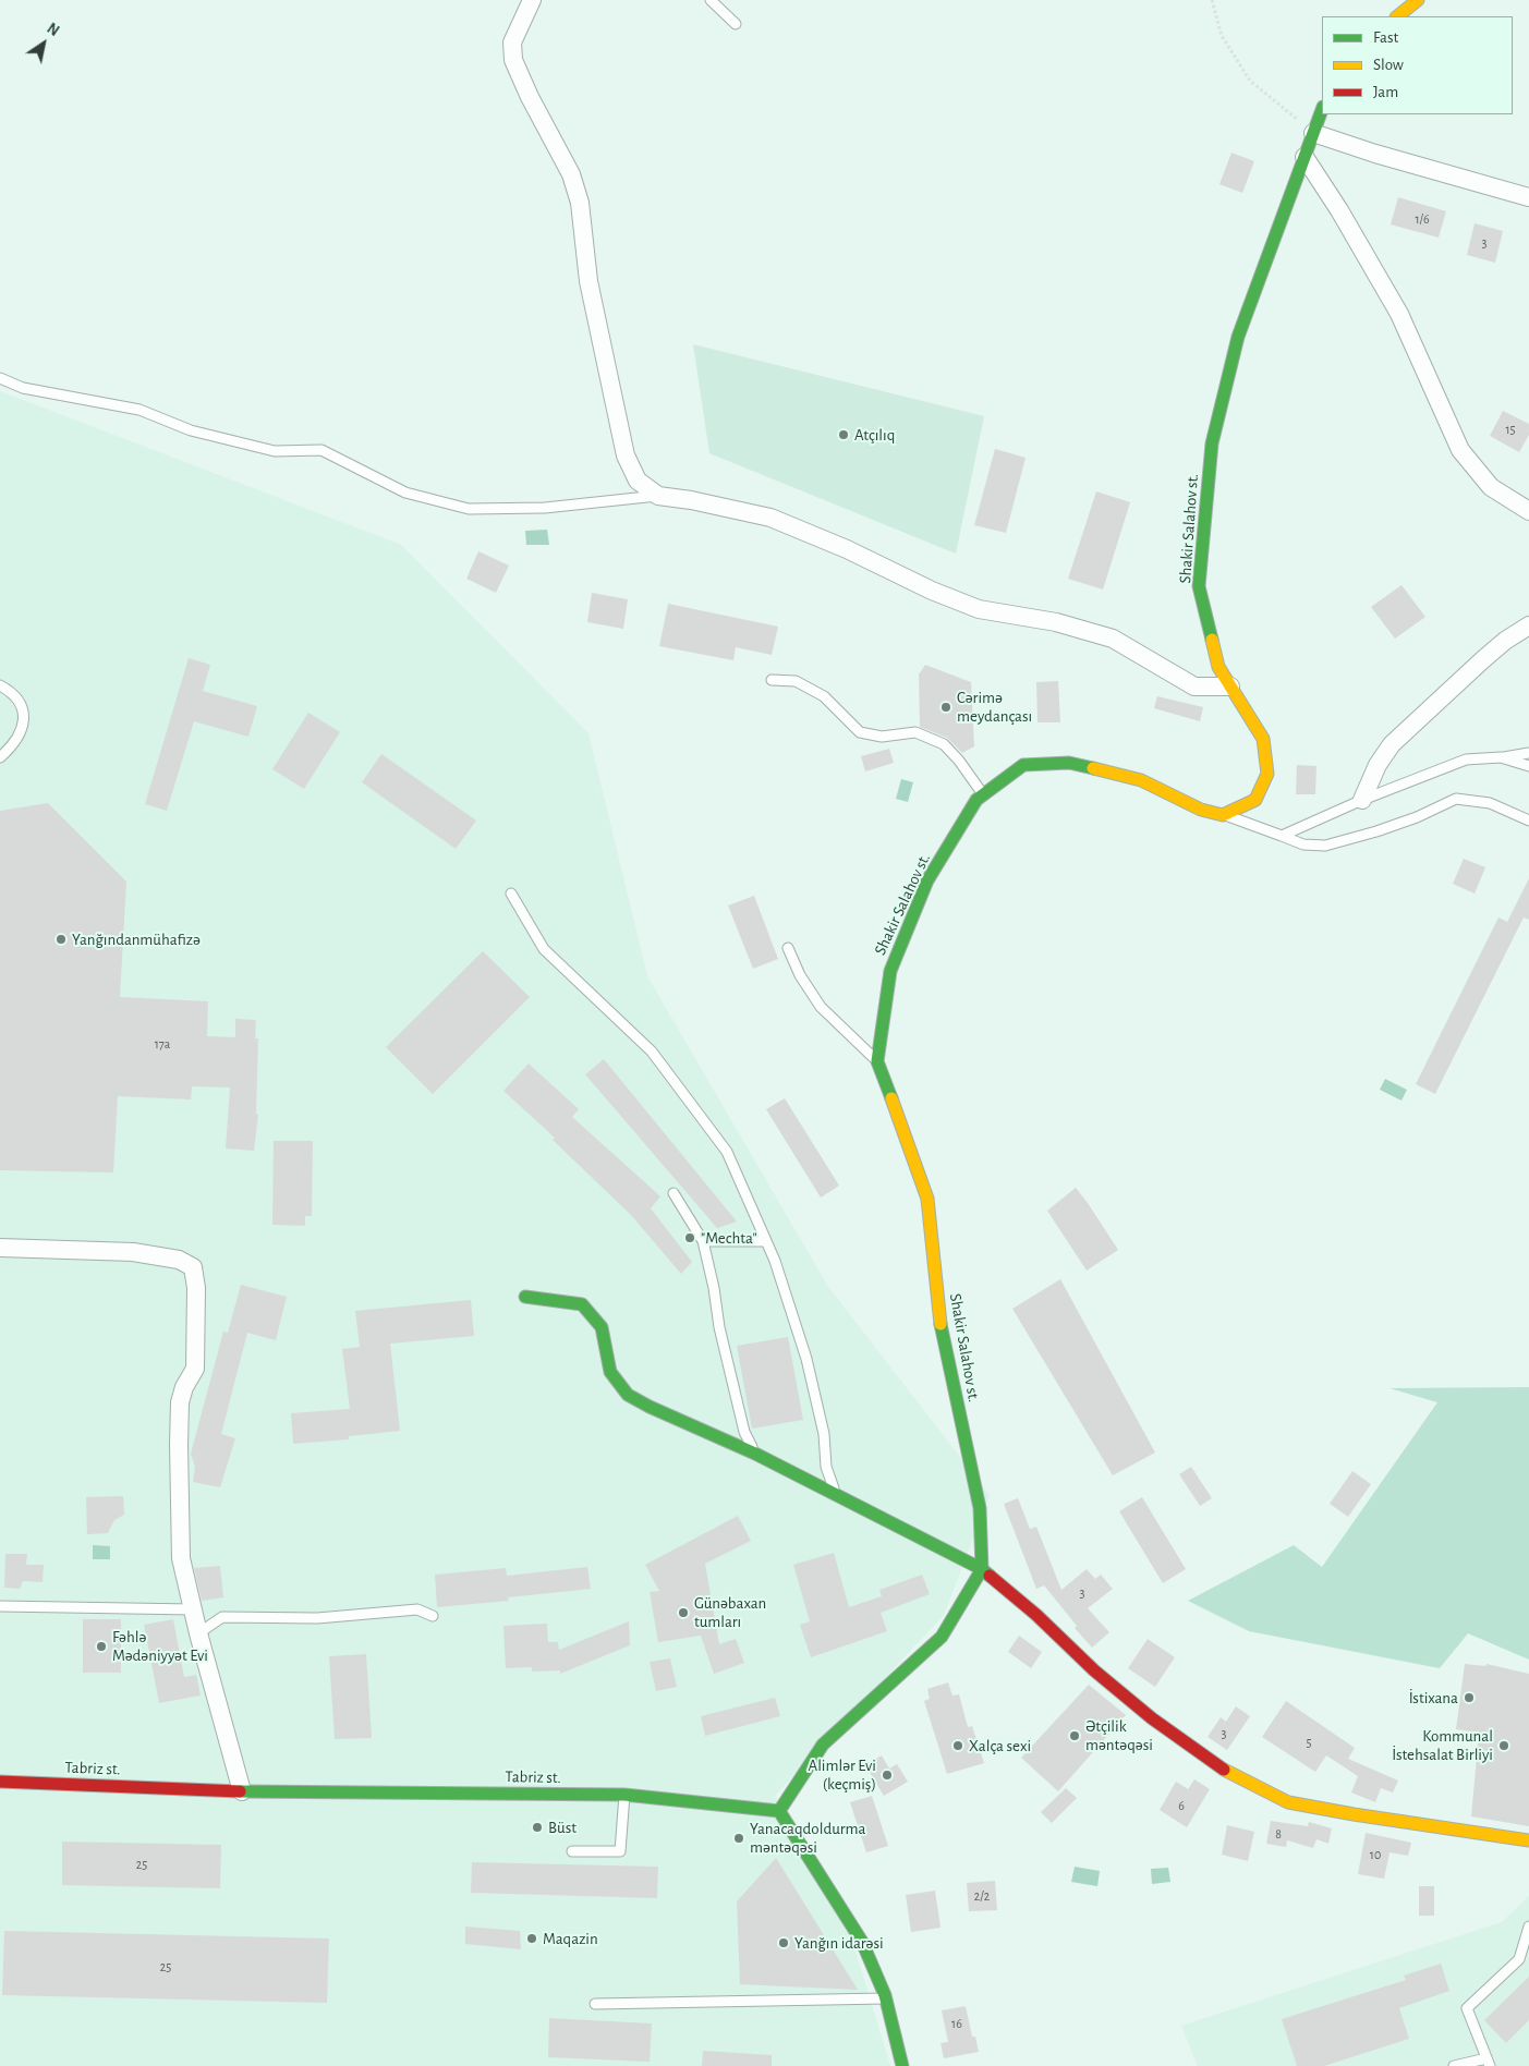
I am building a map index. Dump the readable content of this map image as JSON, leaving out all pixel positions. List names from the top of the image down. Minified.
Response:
{"streets":{"street":["Shakir Salahov st.","Tabriz st."]},"places":["Atçılıq","Cərimə meydançası","Yanğındanmühafizə","\"Mechta\"","Günəbaxan tumları","Fəhlə Mədəniyyət Evi","İstixana","Ətçilik məntəqəsi","Xalça sexi","Kommunal İstehsalat Birliyi","Alimlər Evi (keçmiş)","Büst","Yanacaqdoldurma məntəqəsi","Maqazin","Yanğın idarəsi"],"house_numbers":["1/6","3","15","17a","3","3","5","6","8","10","25","2/2","25","16"],"legend":["Fast","Slow","Jam"],"north":"top right"}
